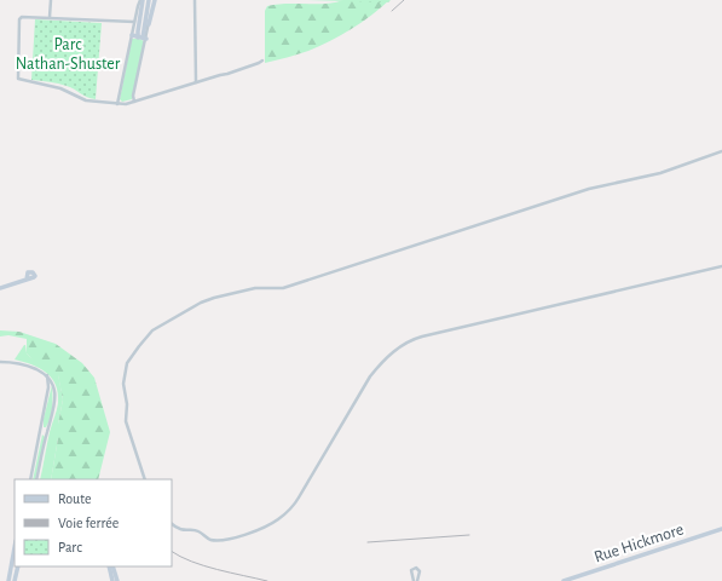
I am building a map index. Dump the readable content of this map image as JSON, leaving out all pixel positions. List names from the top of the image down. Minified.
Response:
{"streets":{"main road":["Rue Hickmore"]},"parks":["Parc Nathan-Shuster"],"legend":["Route","Voie ferrée","Parc"]}
